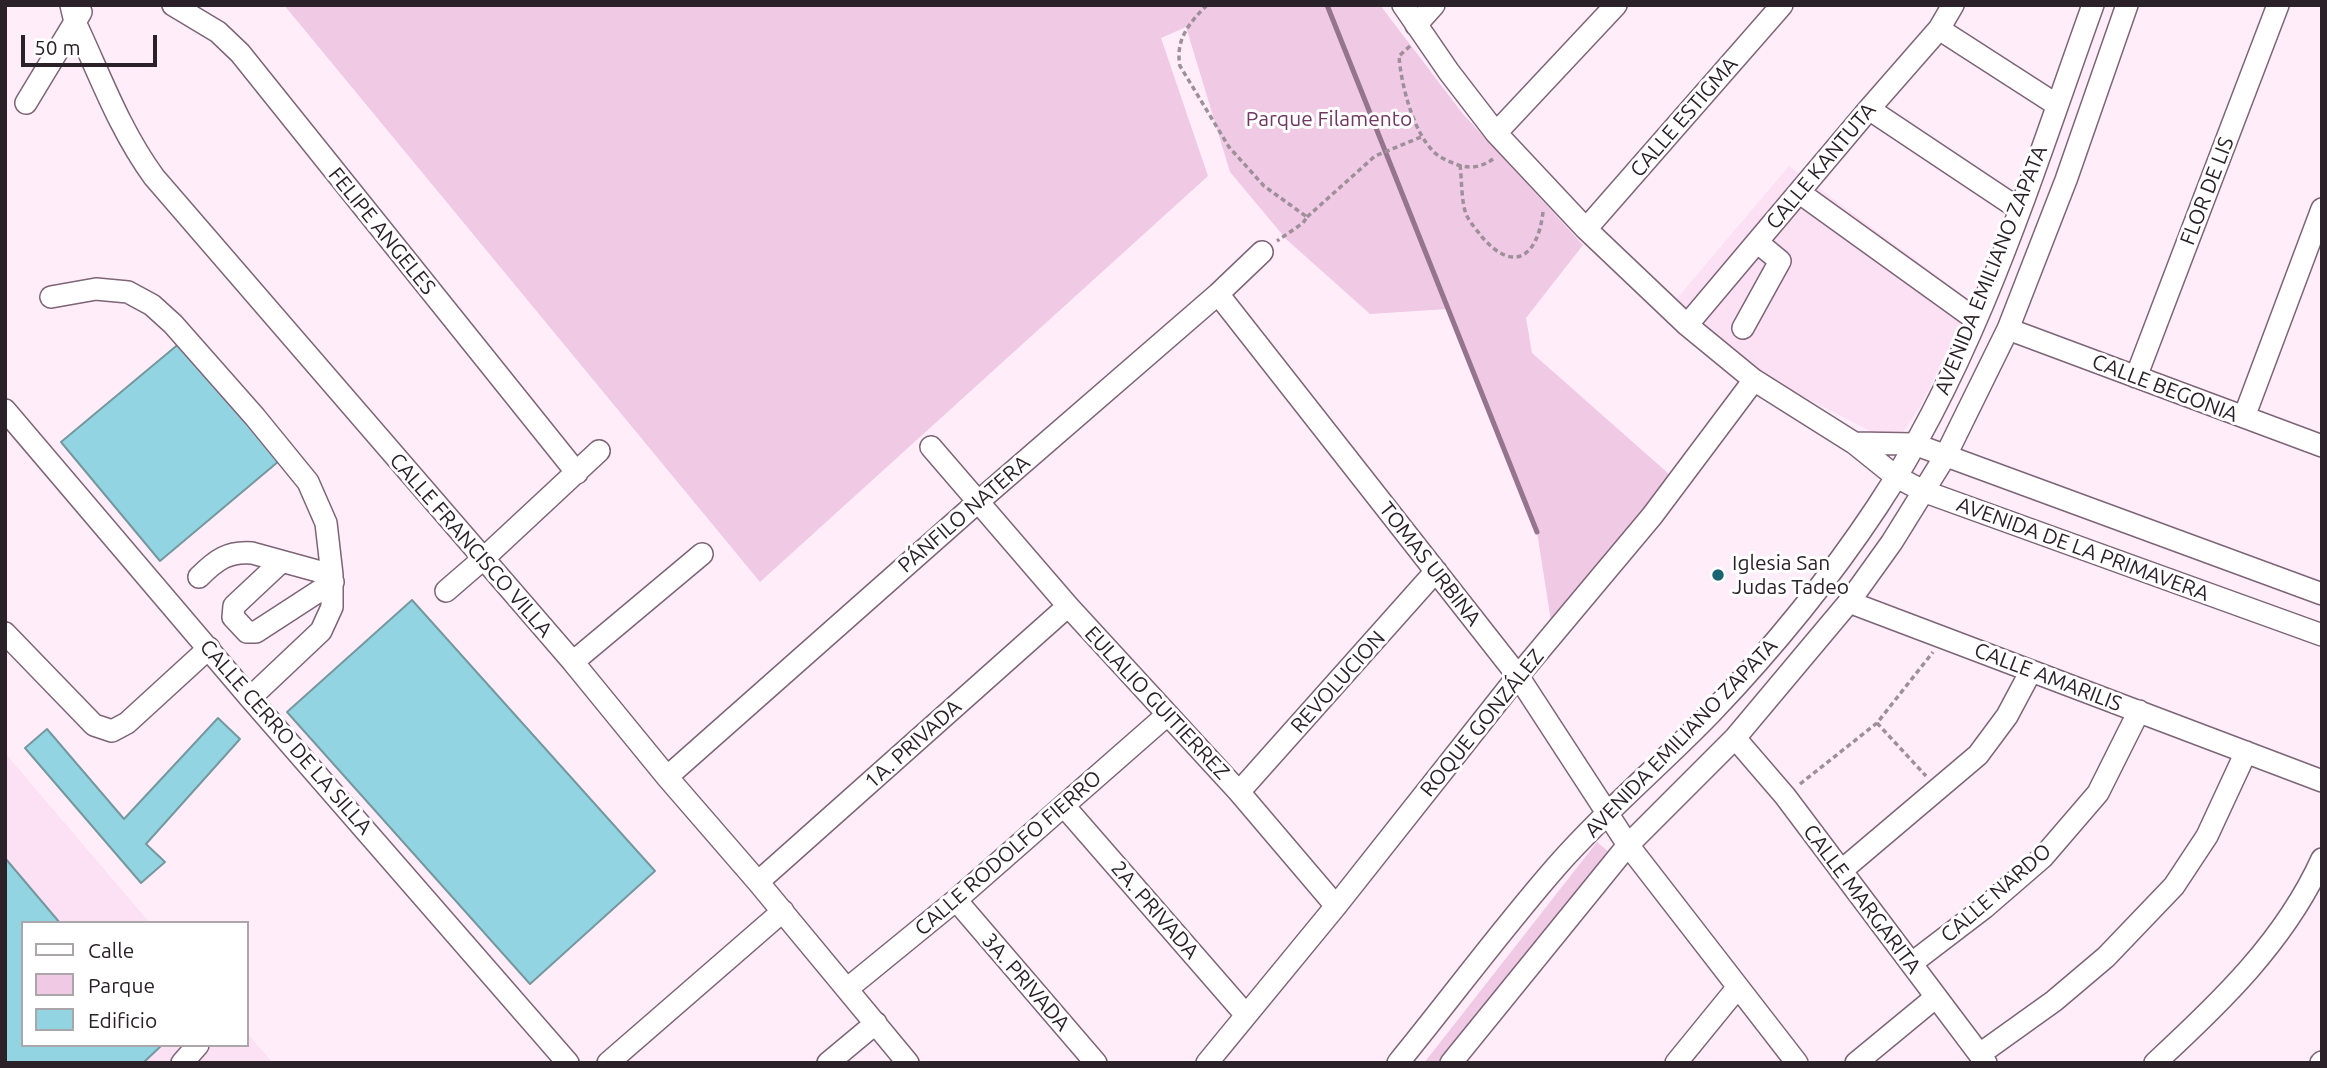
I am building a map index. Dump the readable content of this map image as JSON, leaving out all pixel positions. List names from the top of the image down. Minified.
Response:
{"streets":{"street":["CALLE ESTIGMA","CALLE KANTUTA","FLOR DE LIS","FELIPE ANGELES","AVENIDA EMILIANO ZAPATA","CALLE BEGONIA","PÁNFILO NATERA","CALLE FRANCISCO VILLA","AVENIDA DE LA PRIMAVERA","TOMAS URBINA","CALLE AMARILIS","REVOLUCION","EULALIO GUITIERREZ","ROQUE GONZÁLEZ","CALLE CERRO DE LA SILLA","1A. PRIVADA","CALLE RODOLFO FIERRO","CALLE NARDO","CALLE MARGARITA","2A. PRIVADA","3A. PRIVADA"]},"crossings":[["CALLE ESTIGMA","AVENIDA DE LA PRIMAVERA"],["CALLE KANTUTA","AVENIDA DE LA PRIMAVERA"],["FLOR DE LIS","CALLE BEGONIA"],["AVENIDA EMILIANO ZAPATA","CALLE BEGONIA"],["AVENIDA EMILIANO ZAPATA","AVENIDA DE LA PRIMAVERA"],["AVENIDA EMILIANO ZAPATA","TOMAS URBINA"],["AVENIDA EMILIANO ZAPATA","CALLE AMARILIS"],["AVENIDA EMILIANO ZAPATA","CALLE MARGARITA"],["PÁNFILO NATERA","CALLE FRANCISCO VILLA"],["PÁNFILO NATERA","TOMAS URBINA"],["PÁNFILO NATERA","EULALIO GUITIERREZ"],["CALLE FRANCISCO VILLA","1A. PRIVADA"],["CALLE FRANCISCO VILLA","CALLE RODOLFO FIERRO"],["AVENIDA DE LA PRIMAVERA","ROQUE GONZÁLEZ"],["TOMAS URBINA","REVOLUCION"],["TOMAS URBINA","ROQUE GONZÁLEZ"],["CALLE AMARILIS","CALLE NARDO"],["REVOLUCION","EULALIO GUITIERREZ"],["EULALIO GUITIERREZ","ROQUE GONZÁLEZ"],["EULALIO GUITIERREZ","1A. PRIVADA"],["EULALIO GUITIERREZ","CALLE RODOLFO FIERRO"],["ROQUE GONZÁLEZ","2A. PRIVADA"],["CALLE RODOLFO FIERRO","2A. PRIVADA"],["CALLE RODOLFO FIERRO","3A. PRIVADA"],["CALLE NARDO","CALLE MARGARITA"]],"parks":["Parque Filamento"],"places":["Iglesia San Judas Tadeo"],"legend":["Calle","Parque","Edificio"],"scale_bar":"50 m"}
